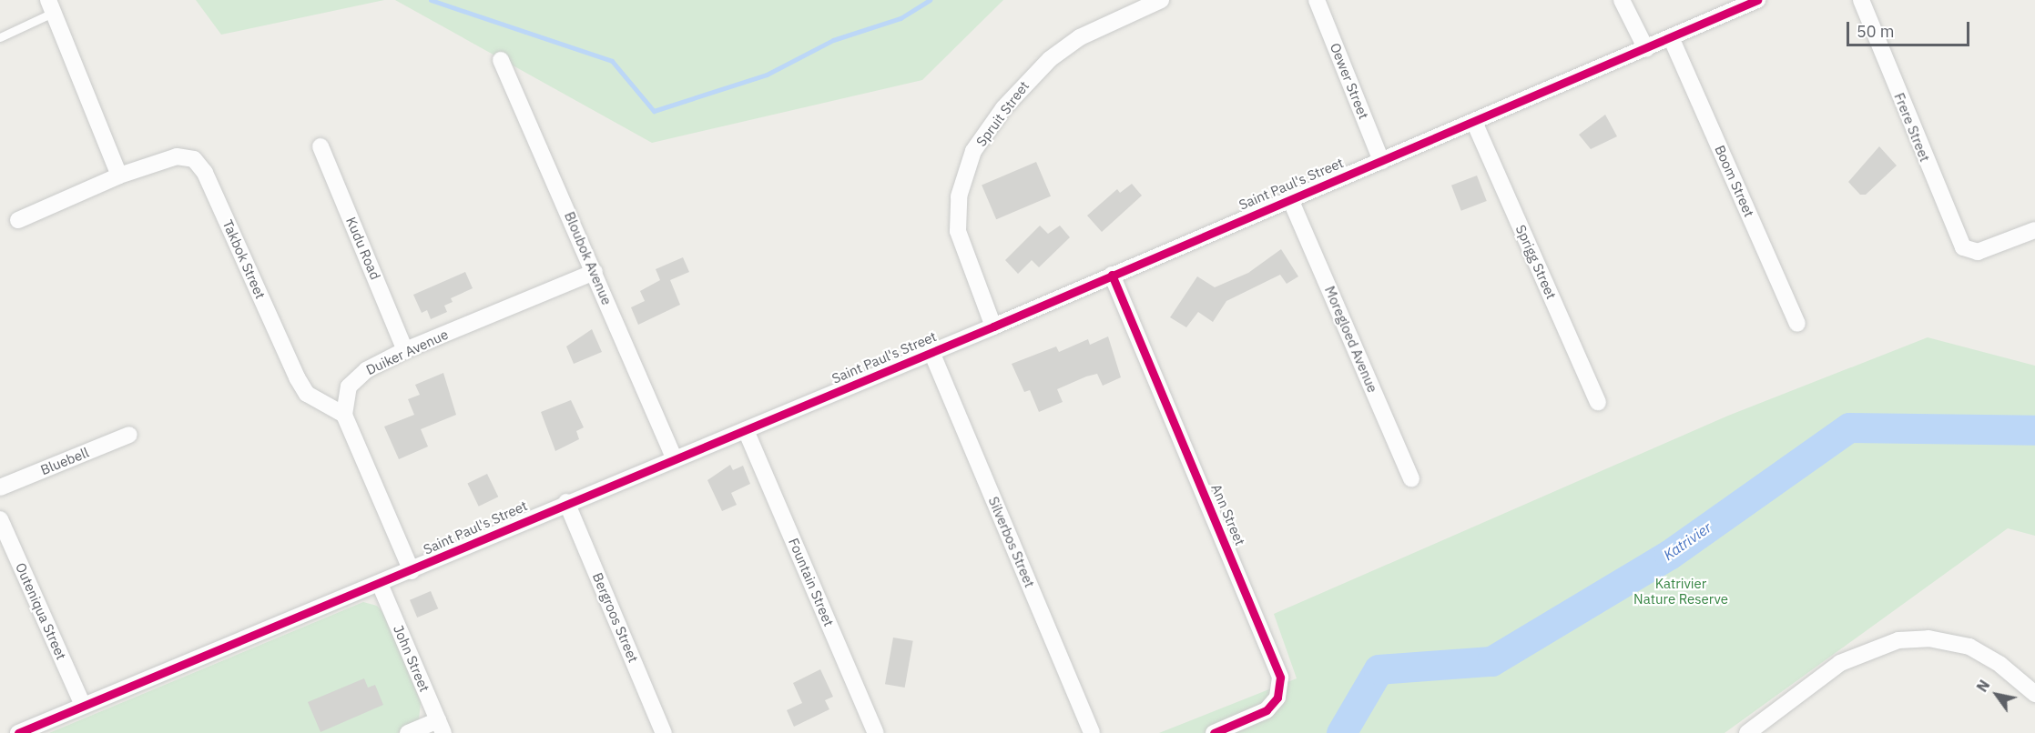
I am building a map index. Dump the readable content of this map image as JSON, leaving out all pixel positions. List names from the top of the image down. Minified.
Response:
{"streets":{"street":["Oewer Street","Spruit Street","Frere Street","Boom Street","Saint Paul's Street","Kudu Road","Bloubok Avenue","Takbok Street","Sprigg Street","Moregloed Avenue","Duiker Avenue","Bluebell","Ann Street","Silverbos Street","Fountain Street","Outeniqua Street","Bergroos Street","John Street"]},"crossings":[["Oewer Street","Saint Paul's Street"],["Spruit Street","Saint Paul's Street"],["Boom Street","Saint Paul's Street"],["Saint Paul's Street","Bloubok Avenue"],["Saint Paul's Street","Sprigg Street"],["Saint Paul's Street","Moregloed Avenue"],["Saint Paul's Street","Ann Street"],["Saint Paul's Street","Silverbos Street"],["Saint Paul's Street","Fountain Street"],["Saint Paul's Street","Outeniqua Street"],["Saint Paul's Street","Bergroos Street"],["Saint Paul's Street","John Street"],["Kudu Road","Duiker Avenue"],["Bloubok Avenue","Duiker Avenue"],["Takbok Street","Duiker Avenue"]],"water":["Katrivier"],"parks":["Katrivier Nature Reserve"],"scale_bar":"50 m","north":"top left"}
